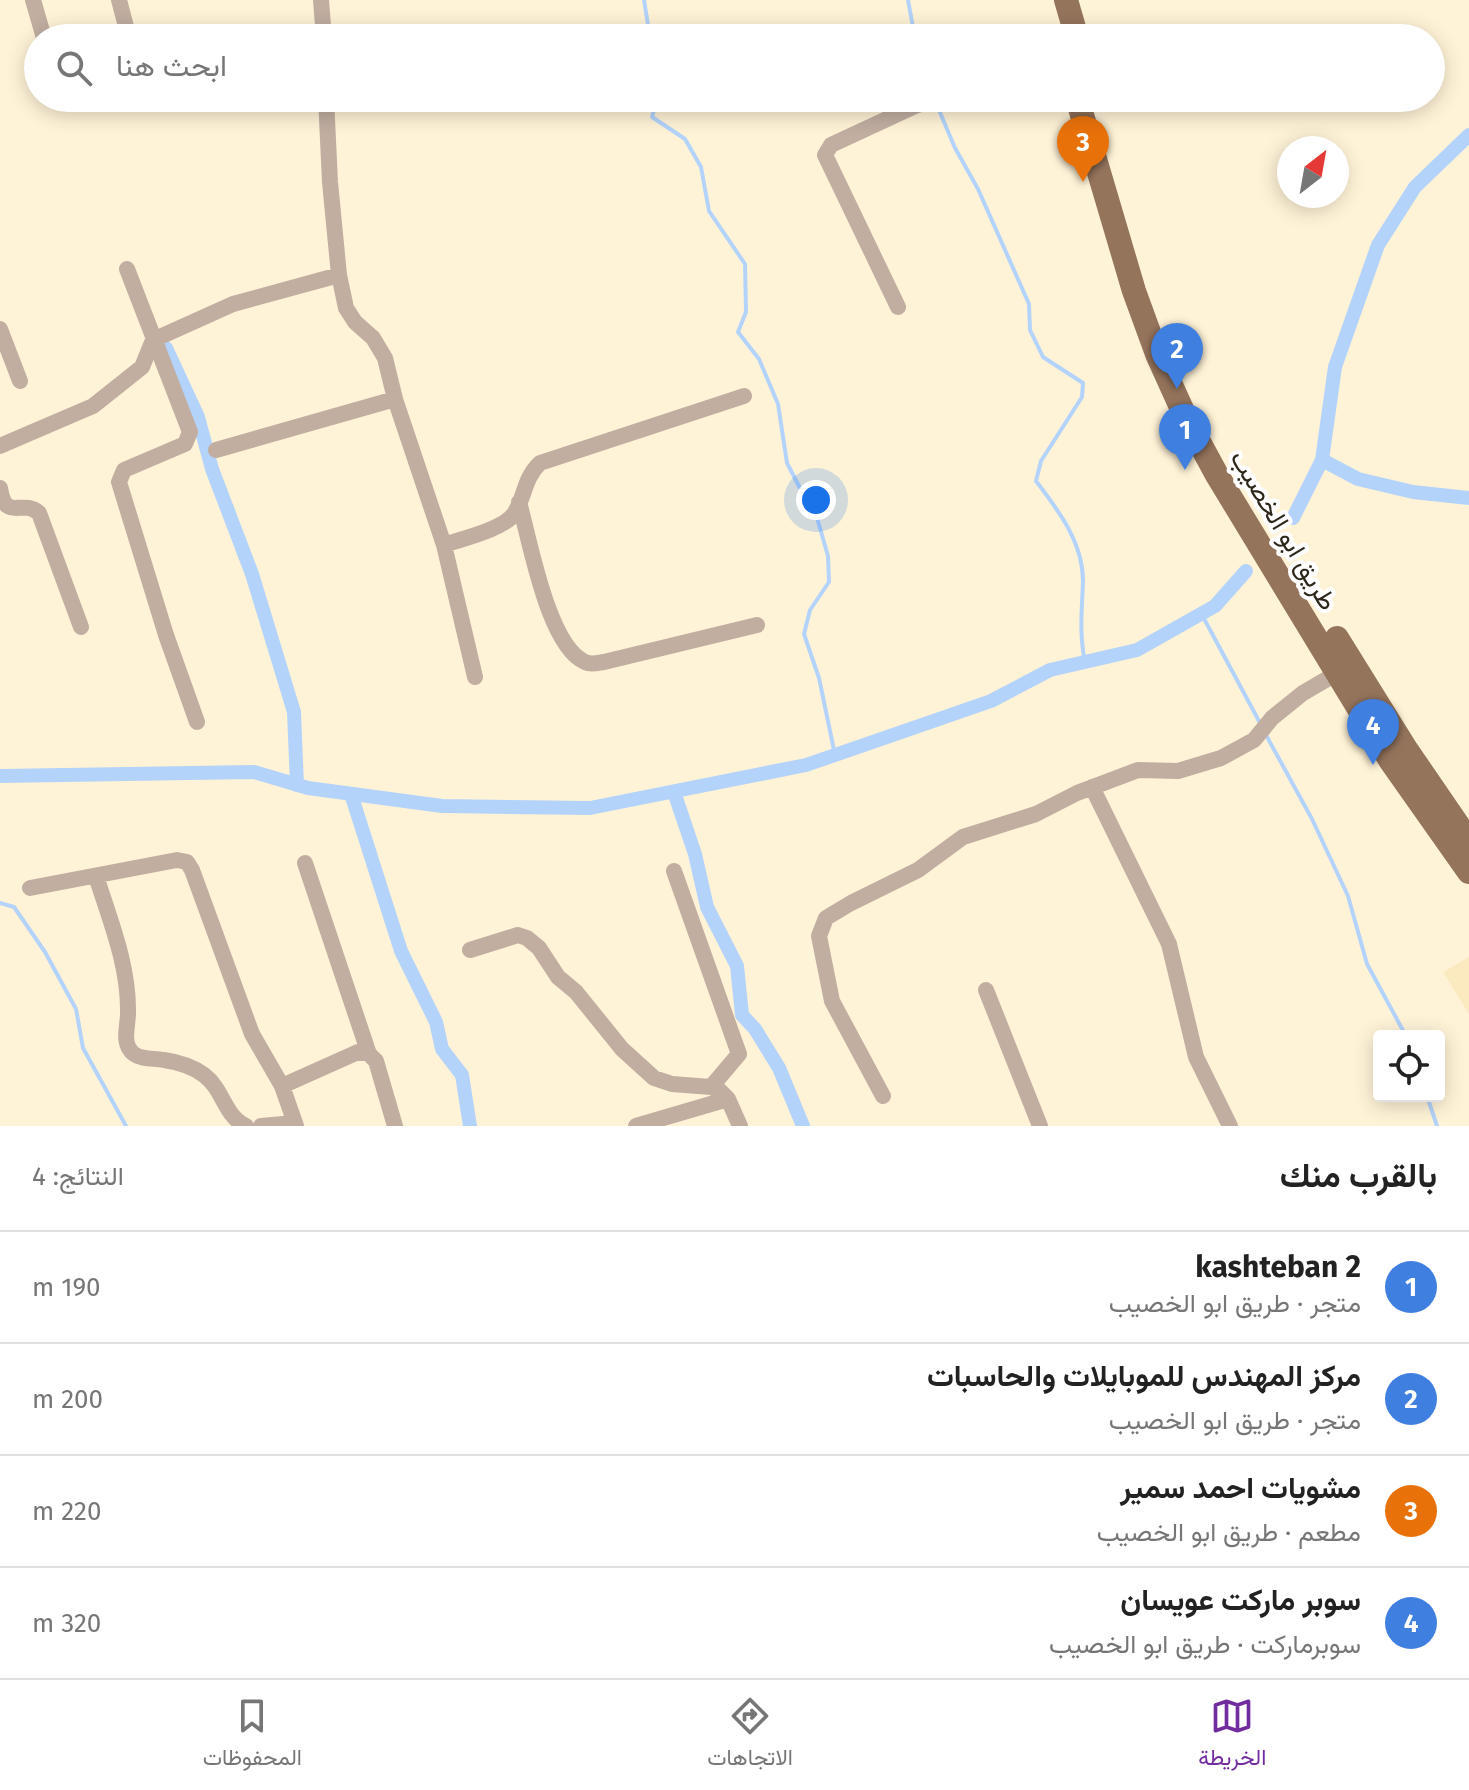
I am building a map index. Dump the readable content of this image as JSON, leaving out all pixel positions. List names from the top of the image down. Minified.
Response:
{"streets":{"main road":["طريق ابو الخصيب"]},"north":"top right","page":{"search":"ابحث هنا","pins":["3","2","1","4"],"heading":["بالقرب منك","النتائج: 4"],"list":[{"mark":"1","name":"kashteban 2","note":"متجر · طريق ابو الخصيب","value":"190 m"},{"mark":"2","name":"مركز المهندس للموبايلات والحاسبات","note":"متجر · طريق ابو الخصيب","value":"200 m"},{"mark":"3","name":"مشويات احمد سمير","note":"مطعم · طريق ابو الخصيب","value":"220 m"},{"mark":"4","name":"سوبر ماركت عويسان","note":"سوبرماركت · طريق ابو الخصيب","value":"320 m"}],"nav":["الخريطة","الاتجاهات","المحفوظات"]}}
